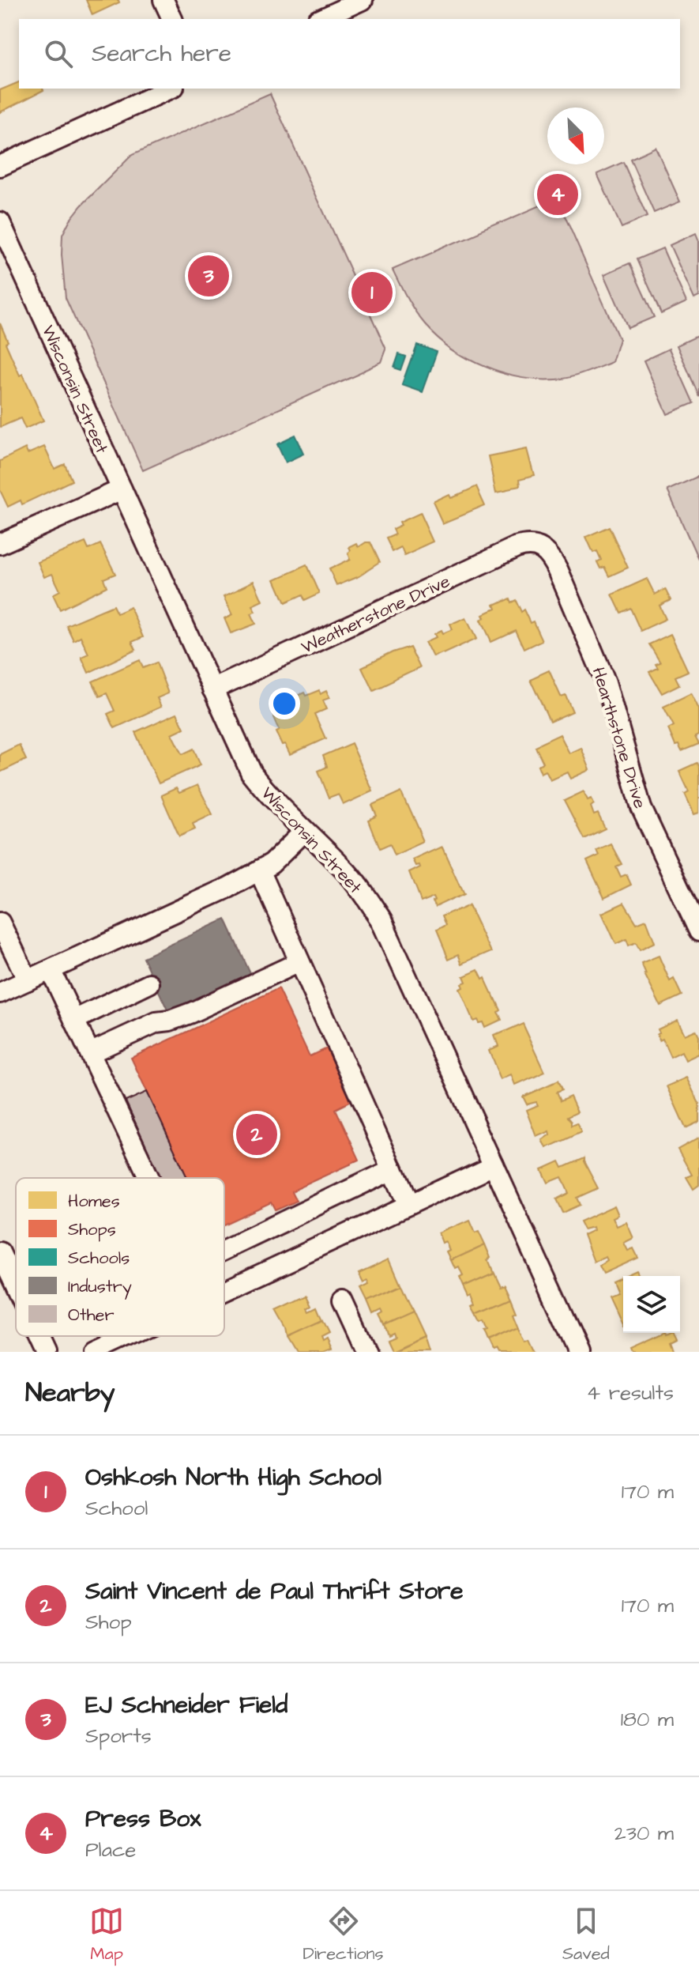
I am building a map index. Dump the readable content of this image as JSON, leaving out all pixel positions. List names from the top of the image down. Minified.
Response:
{"streets":{"street":["Wisconsin Street","Weatherstone Drive","Hearthstone Drive"]},"crossings":[["Wisconsin Street","Weatherstone Drive"],["Weatherstone Drive","Hearthstone Drive"]],"legend":["Homes","Shops","Schools","Industry","Other"],"north":"bottom right","page":{"search":"Search here","pins":["4","3","1","2"],"heading":["Nearby","4 results"],"list":[{"mark":"1","name":"Oshkosh North High School","note":"School","value":"170 m"},{"mark":"2","name":"Saint Vincent de Paul Thrift Store","note":"Shop","value":"170 m"},{"mark":"3","name":"EJ Schneider Field","note":"Sports","value":"180 m"},{"mark":"4","name":"Press Box","note":"Place","value":"230 m"}],"nav":["Map","Directions","Saved"]}}
